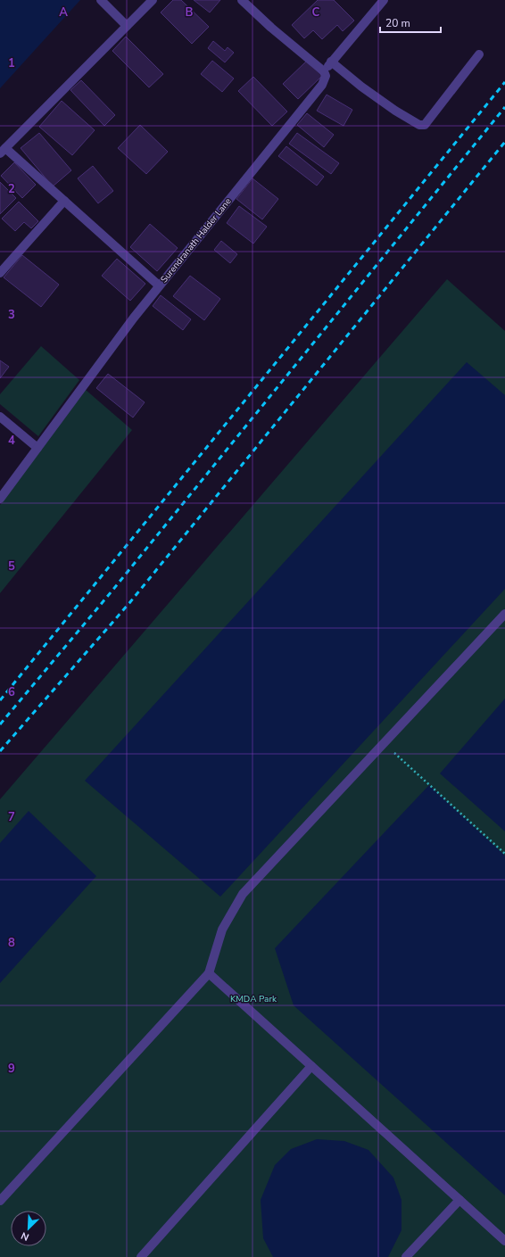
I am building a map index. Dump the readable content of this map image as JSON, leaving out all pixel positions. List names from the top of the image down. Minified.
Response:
{"streets":{"street":["Surendranath Halder Lane"]},"parks":["KMDA Park"],"scale_bar":"20 m","north":"bottom left","grid":{"columns":["A","B","C"],"rows":["1","2","3","4","5","6","7","8","9"]}}
